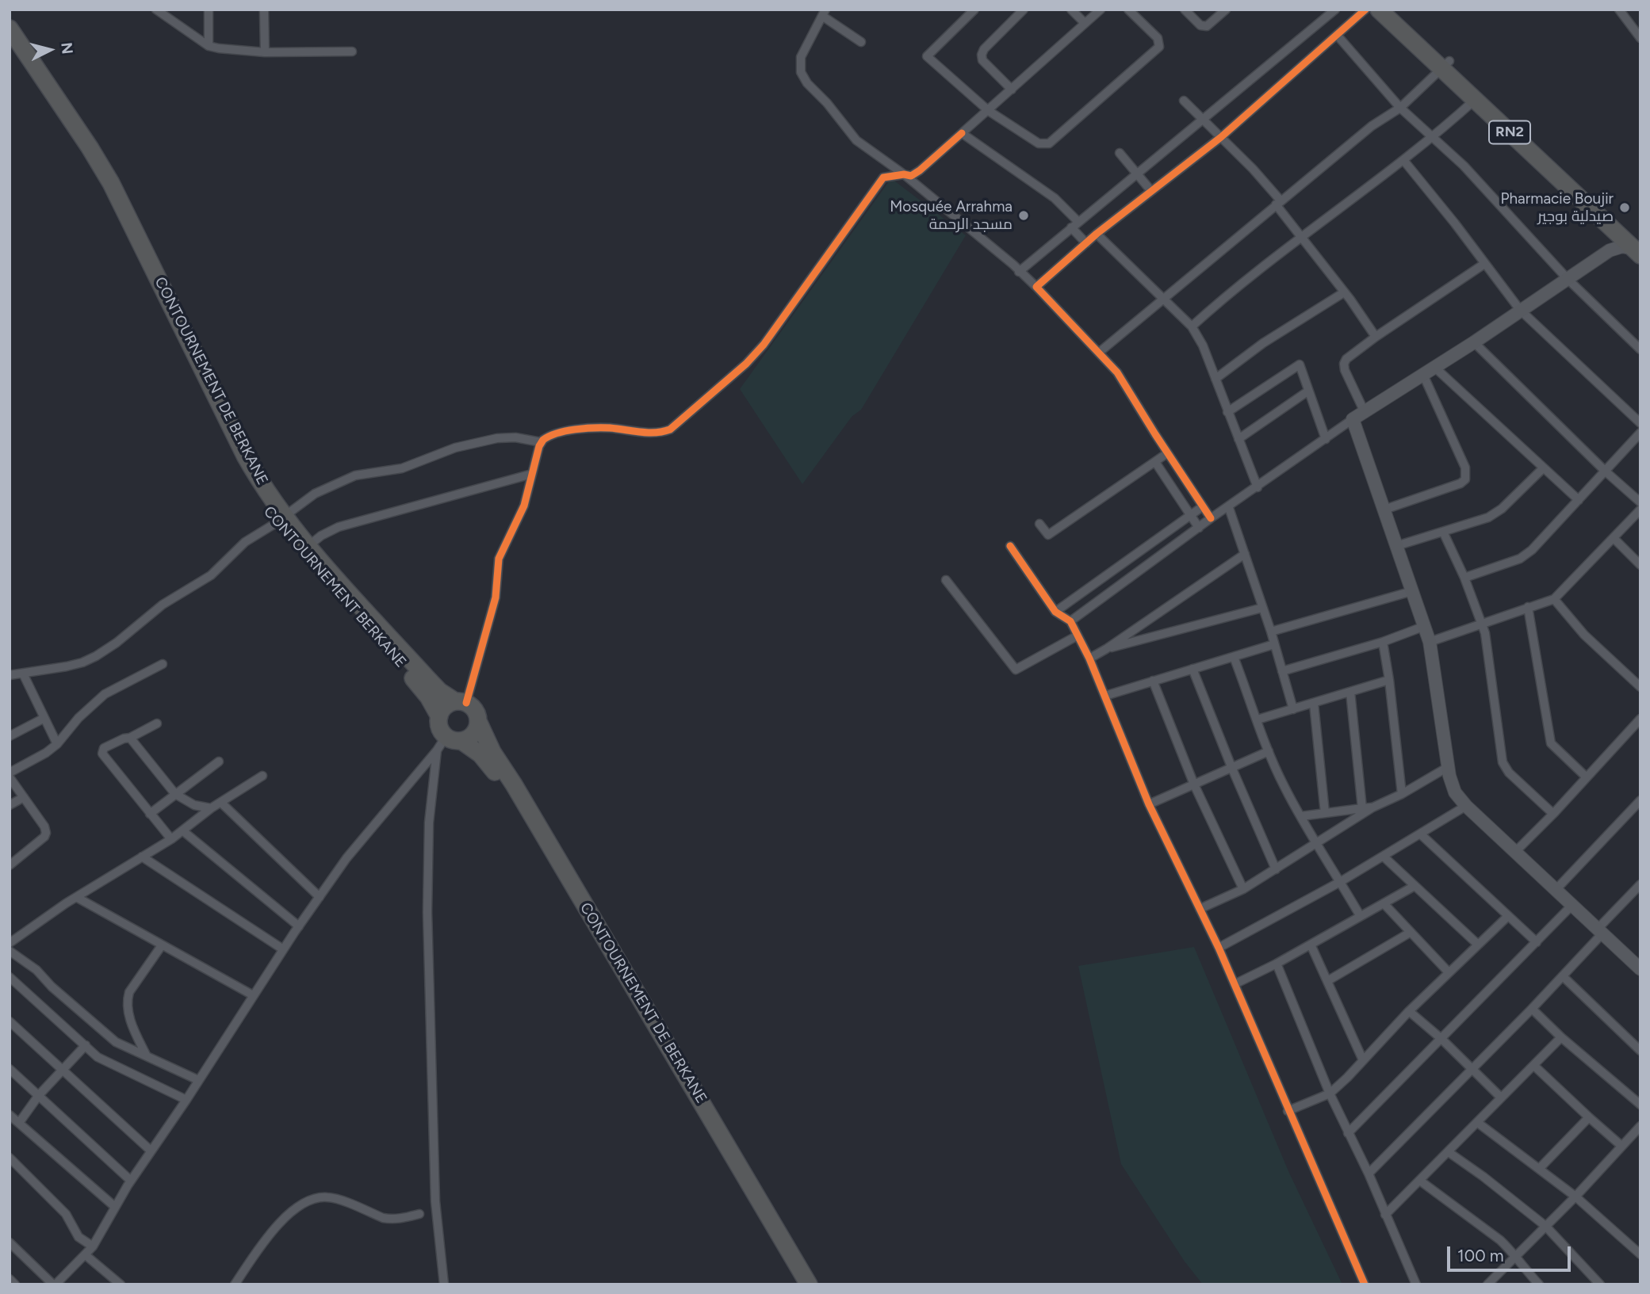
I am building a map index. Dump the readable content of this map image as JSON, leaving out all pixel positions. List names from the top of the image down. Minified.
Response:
{"streets":{"highway":["RN2","CONTOURNEMENT DE BERKANE","CONTOURNEMENT BERKANE"]},"crossings":[["CONTOURNEMENT DE BERKANE","CONTOURNEMENT BERKANE"]],"places":["Pharmacie Boujir صيدلية بوجير","Mosquée Arrahma مسجد الرحمة"],"scale_bar":"100 m","north":"right"}
